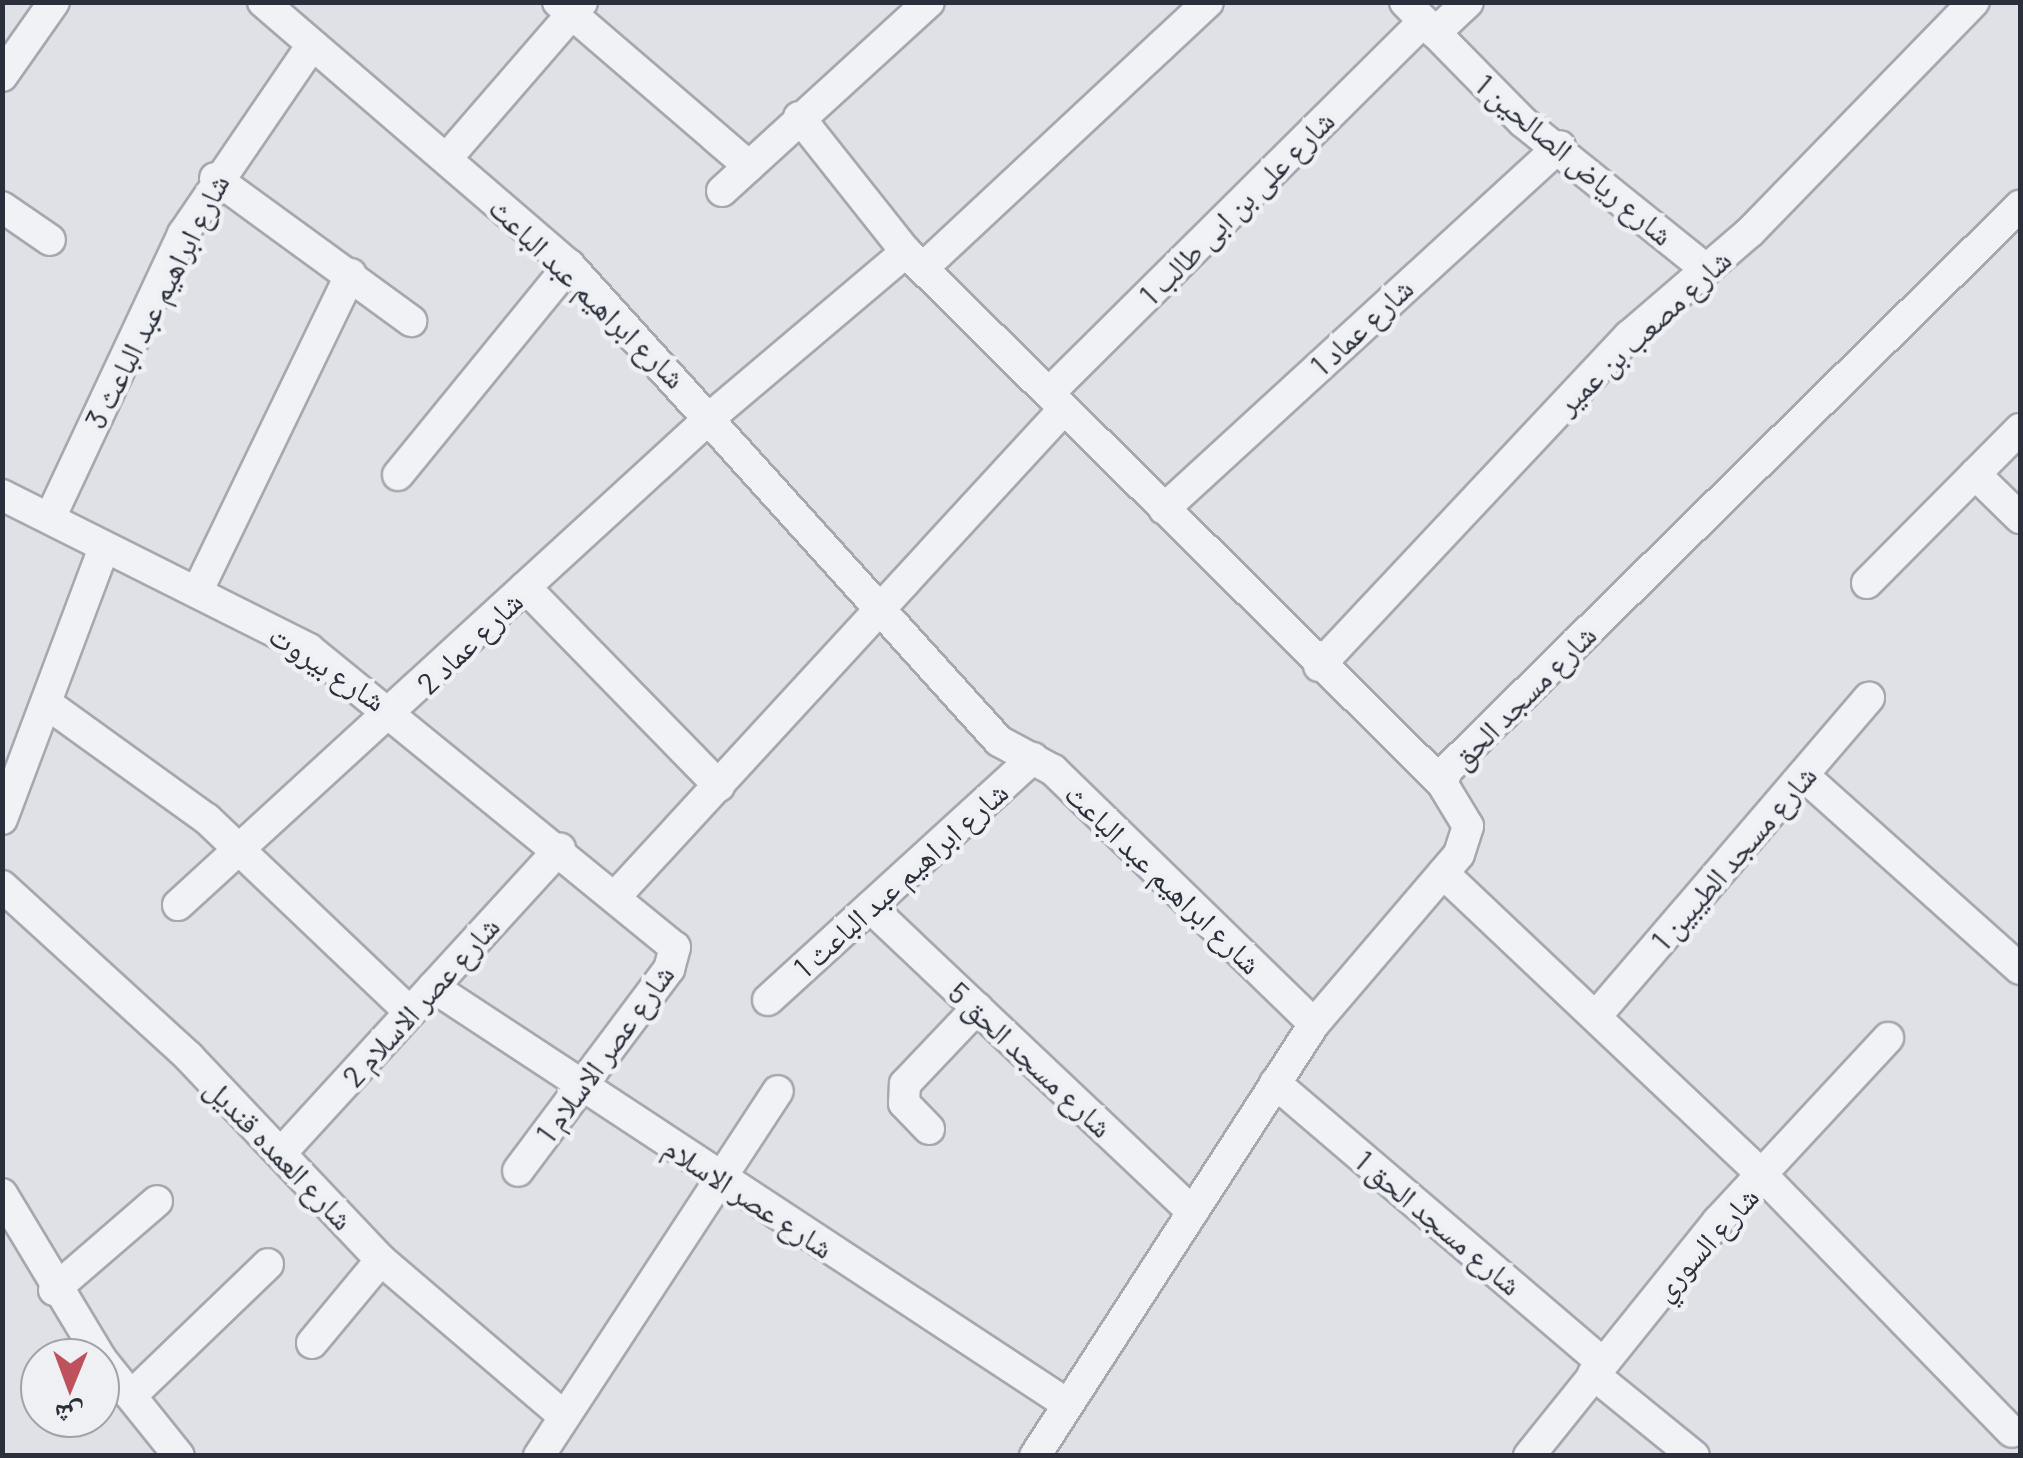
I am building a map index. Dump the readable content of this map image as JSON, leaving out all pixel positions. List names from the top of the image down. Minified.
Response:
{"streets":{"street":["شارع رياض الصالحين 1","شارع على بن ابى طالب 1","شارع ابراهيم عبد الباعث","شارع ابراهيم عبد الباعث 3","شارع عماد 1","شارع مصعب بن عمير","شارع عماد 2","شارع بيروت","شارع مسجد الحق","شارع مسجد الطيبين 1","شارع ابراهيم عبد الباعث 1","شارع عصر الاسلام 2","شارع عصر الاسلام 1","شارع مسجد الحق 5","شارع العمده قنديل","شارع عصر الاسلام","شارع مسجد الحق 1","شارع السوري"]},"crossings":[["شارع رياض الصالحين 1","شارع على بن ابى طالب 1"],["شارع رياض الصالحين 1","شارع عماد 1"],["شارع رياض الصالحين 1","شارع مصعب بن عمير"],["شارع ابراهيم عبد الباعث","شارع ابراهيم عبد الباعث 3"],["شارع ابراهيم عبد الباعث","شارع عماد 2"],["شارع ابراهيم عبد الباعث","شارع مسجد الحق"],["شارع ابراهيم عبد الباعث","شارع ابراهيم عبد الباعث 1"],["شارع ابراهيم عبد الباعث 3","شارع بيروت"],["شارع عماد 2","شارع بيروت"],["شارع بيروت","شارع عصر الاسلام 2"],["شارع بيروت","شارع عصر الاسلام 1"],["شارع مسجد الحق","شارع مسجد الحق 5"],["شارع مسجد الحق","شارع عصر الاسلام"],["شارع مسجد الحق","شارع مسجد الحق 1"],["شارع ابراهيم عبد الباعث 1","شارع مسجد الحق 5"],["شارع عصر الاسلام 2","شارع العمده قنديل"],["شارع عصر الاسلام 2","شارع عصر الاسلام"],["شارع عصر الاسلام 1","شارع عصر الاسلام"],["شارع مسجد الحق 1","شارع السوري"]],"north":"bottom"}
